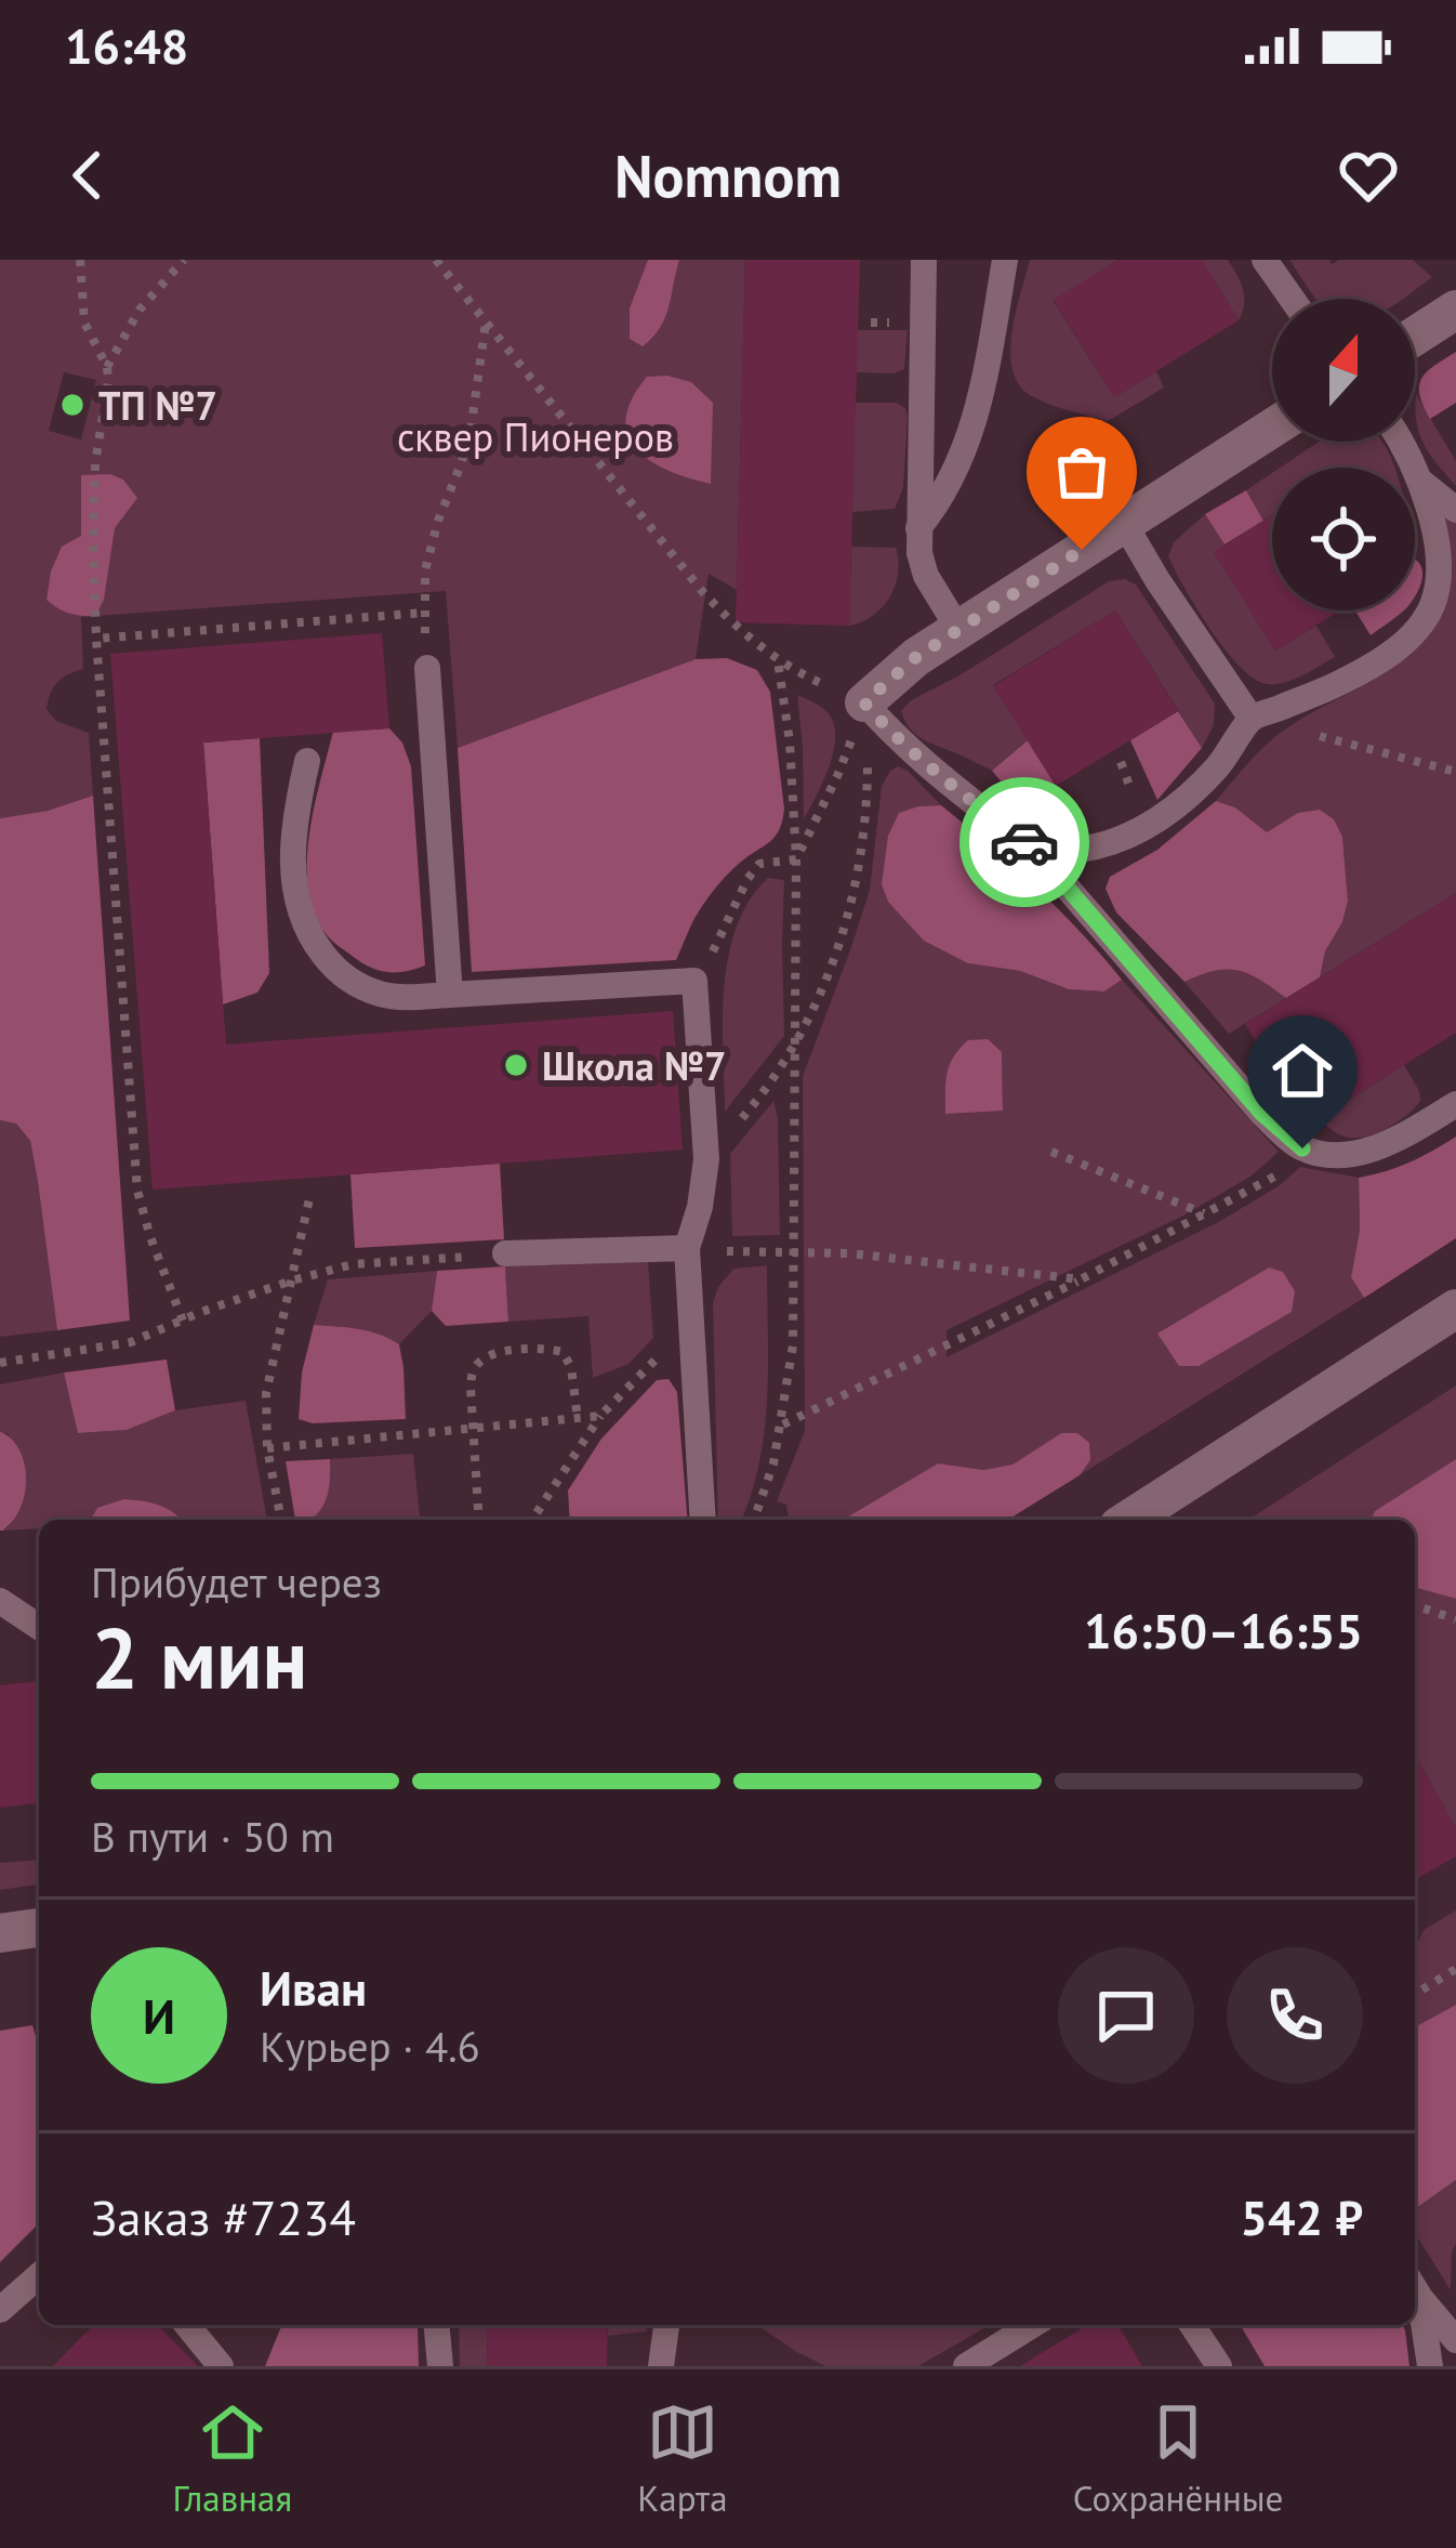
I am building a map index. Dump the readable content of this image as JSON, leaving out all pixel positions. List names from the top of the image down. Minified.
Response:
{"parks":["сквер Пионеров"],"places":["ТП №7","Школа №7"],"north":"top","page":{"status":"16:48","header":"Nomnom","heading":["2 мин","Прибудет через","16:50–16:55"],"panel":["Иван","Курьер · 4.6","Заказ #7234","542 ₽"],"bar":"В пути · 50 m","round":"И","tabs":["Главная","Карта","Сохранённые"]}}
